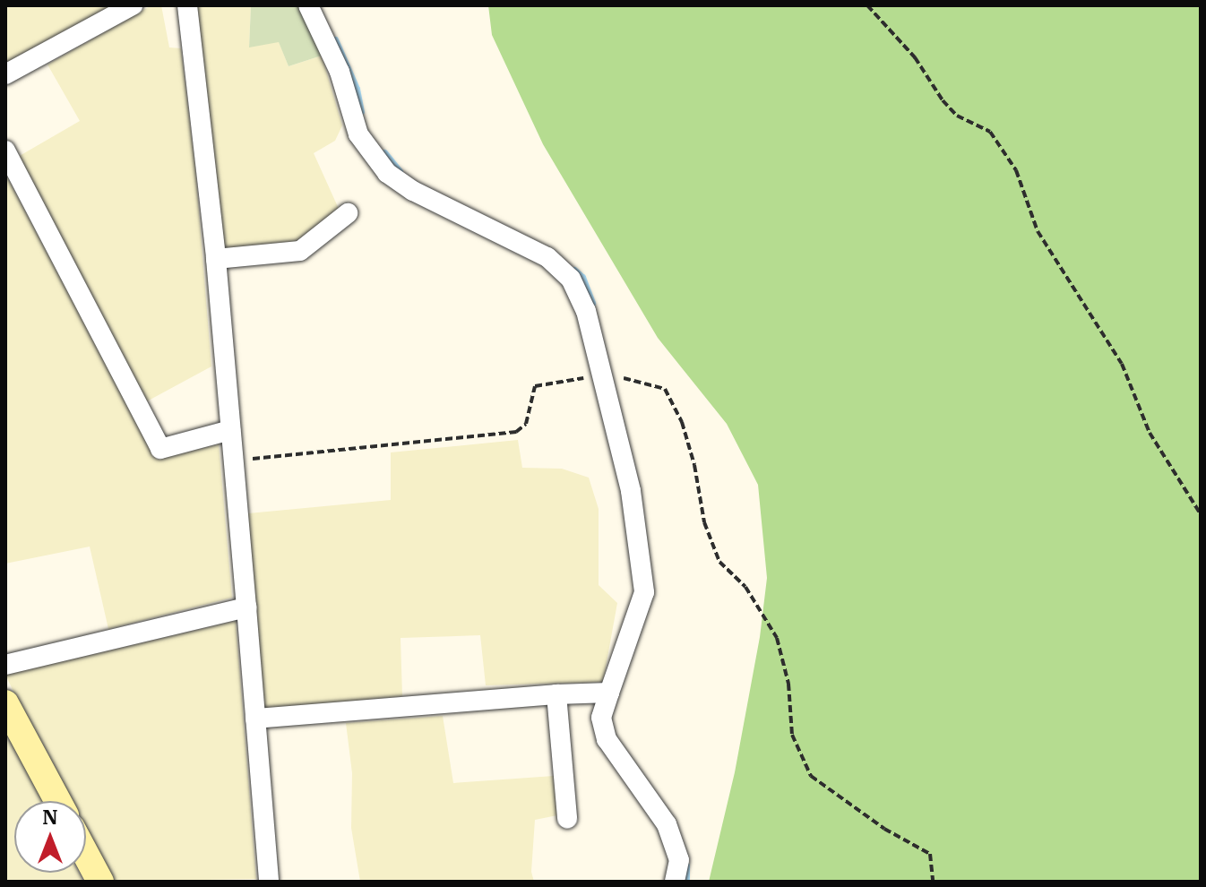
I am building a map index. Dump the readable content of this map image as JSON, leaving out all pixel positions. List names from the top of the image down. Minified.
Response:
{"north":"top"}
